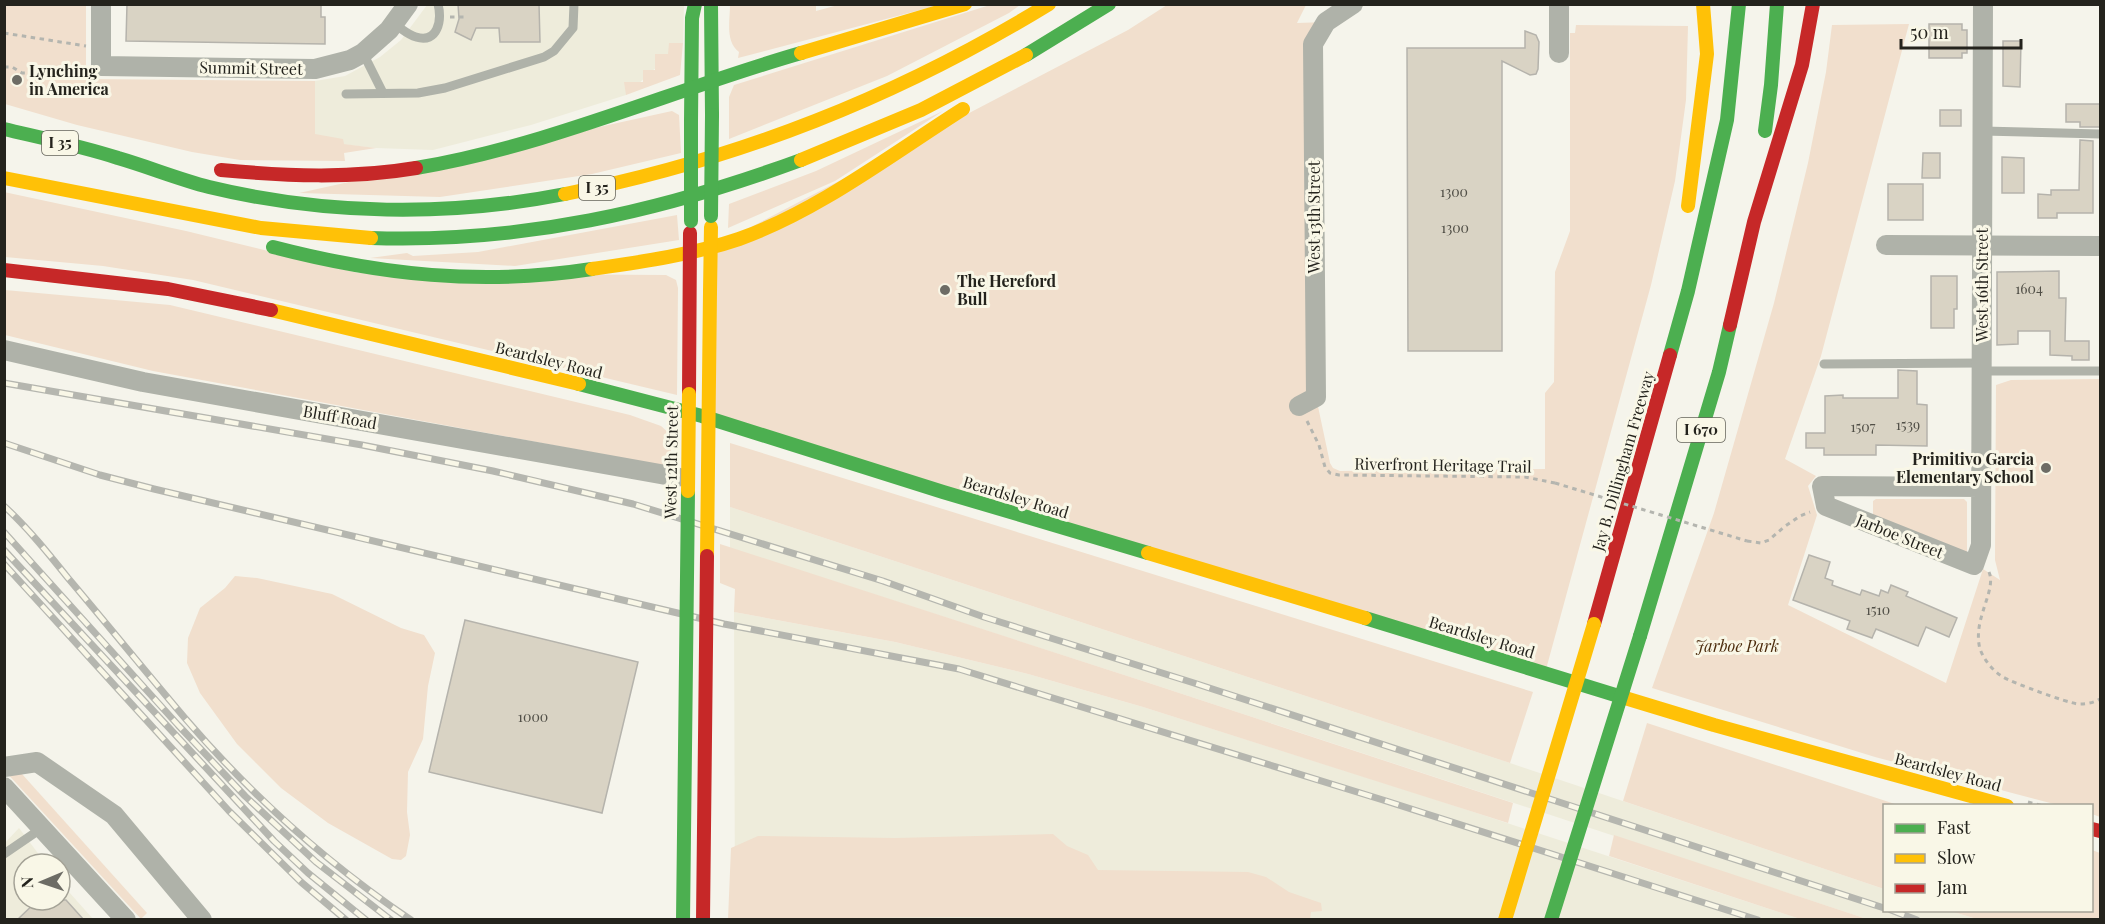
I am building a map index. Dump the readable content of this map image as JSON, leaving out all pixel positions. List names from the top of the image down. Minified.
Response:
{"streets":{"main road":["I 35","Beardsley Road","I 670","Jay B. Dillingham Freeway","West 12th Street"],"street":["Summit Street","West 13th Street","West 16th Street","Bluff Road","Jarboe Street"],"path":["Riverfront Heritage Trail"]},"crossings":[["West 13th Street","Riverfront Heritage Trail"],["West 16th Street","Jarboe Street"],["Riverfront Heritage Trail","Jarboe Street"]],"parks":["Jarboe Park"],"places":["Lynching in America","The Hereford Bull","Primitivo Garcia Elementary School"],"house_numbers":["1300","1300","1604","1539","1507","1510","1000"],"legend":["Fast","Slow","Jam"],"scale_bar":"50 m","north":"left"}
